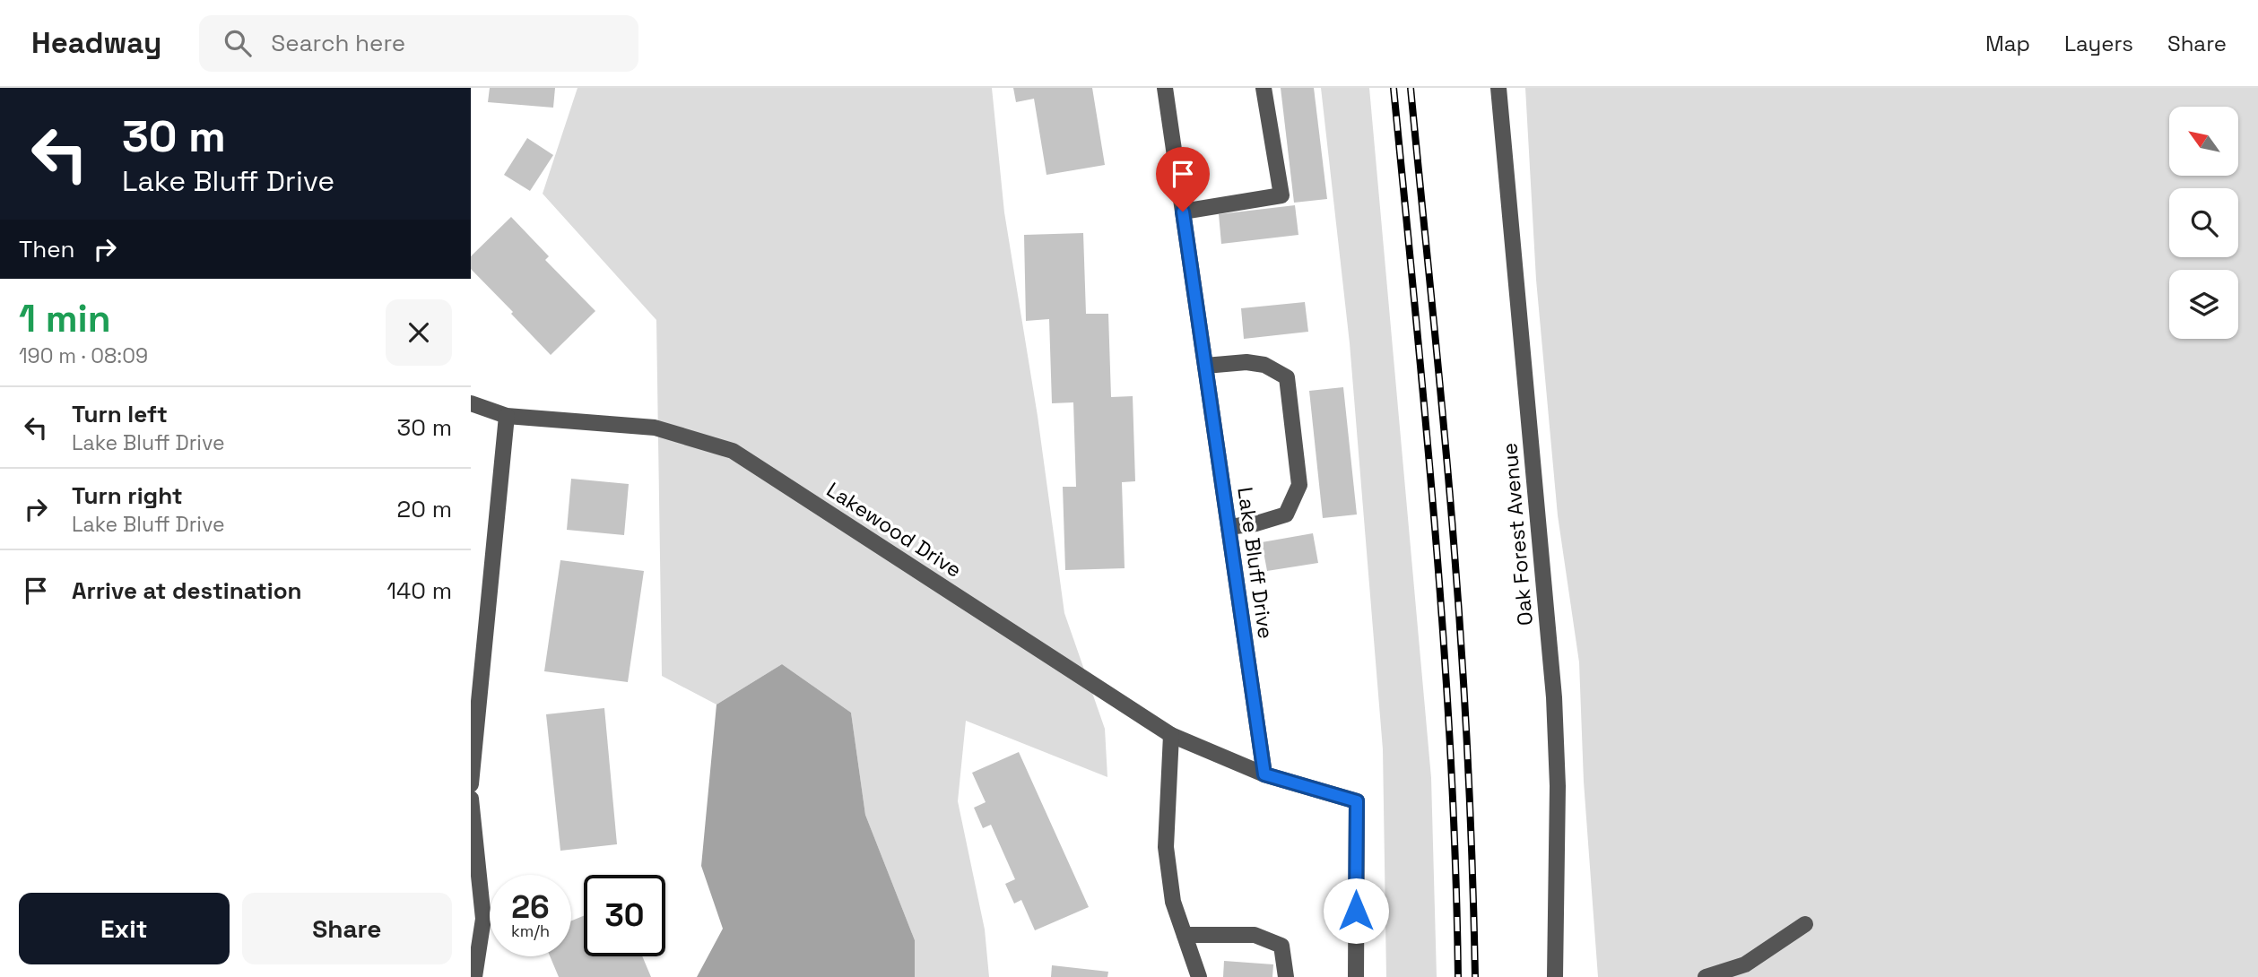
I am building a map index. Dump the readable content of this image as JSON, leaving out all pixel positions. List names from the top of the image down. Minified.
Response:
{"streets":{"street":["Lakewood Drive","Oak Forest Avenue","Lake Bluff Drive"]},"crossings":[["Lakewood Drive","Lake Bluff Drive"]],"north":"top left","page":{"header":"Headway","search":"Search here","nav":["Map","Layers","Share"],"turn":["30 m","Lake Bluff Drive"],"then":"Then","heading":["1 min","190 m · 08:09"],"list":[{"name":"Turn left","note":"Lake Bluff Drive","value":"30 m"},{"name":"Turn right","note":"Lake Bluff Drive","value":"20 m"},{"name":"Arrive at destination","value":"140 m"}],"speed":"26 km/h","limit":"30","buttons":["Exit","Share"]}}
